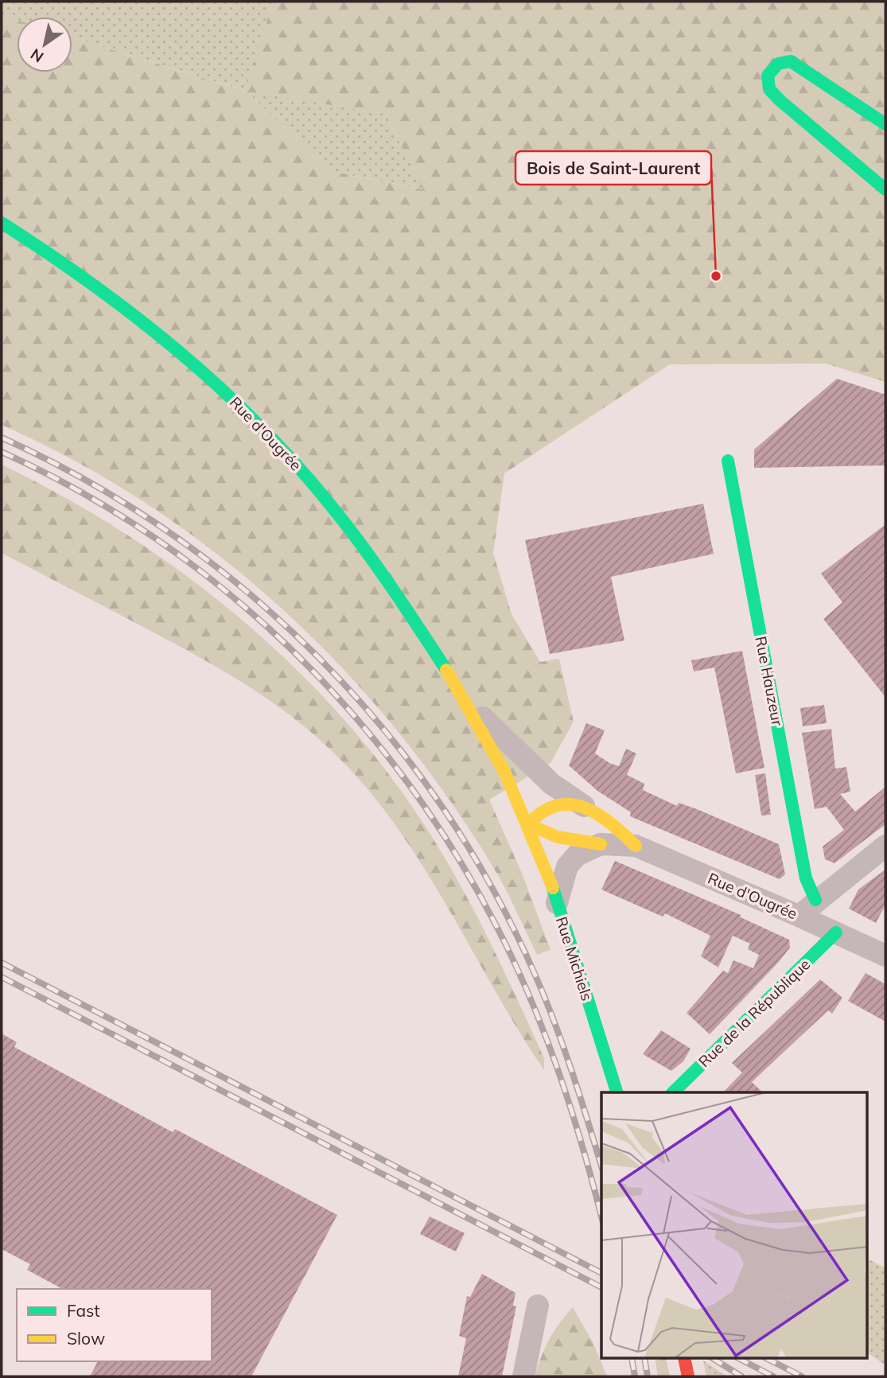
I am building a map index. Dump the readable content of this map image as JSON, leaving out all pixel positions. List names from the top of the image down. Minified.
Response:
{"streets":{"street":["Rue d'Ougrée","Rue Hauzeur","Rue Michiels","Rue de la République"]},"crossings":[["Rue d'Ougrée","Rue Michiels"],["Rue d'Ougrée","Rue de la République"]],"places":["Bois de Saint-Laurent"],"legend":["Fast","Slow"],"north":"bottom left"}
